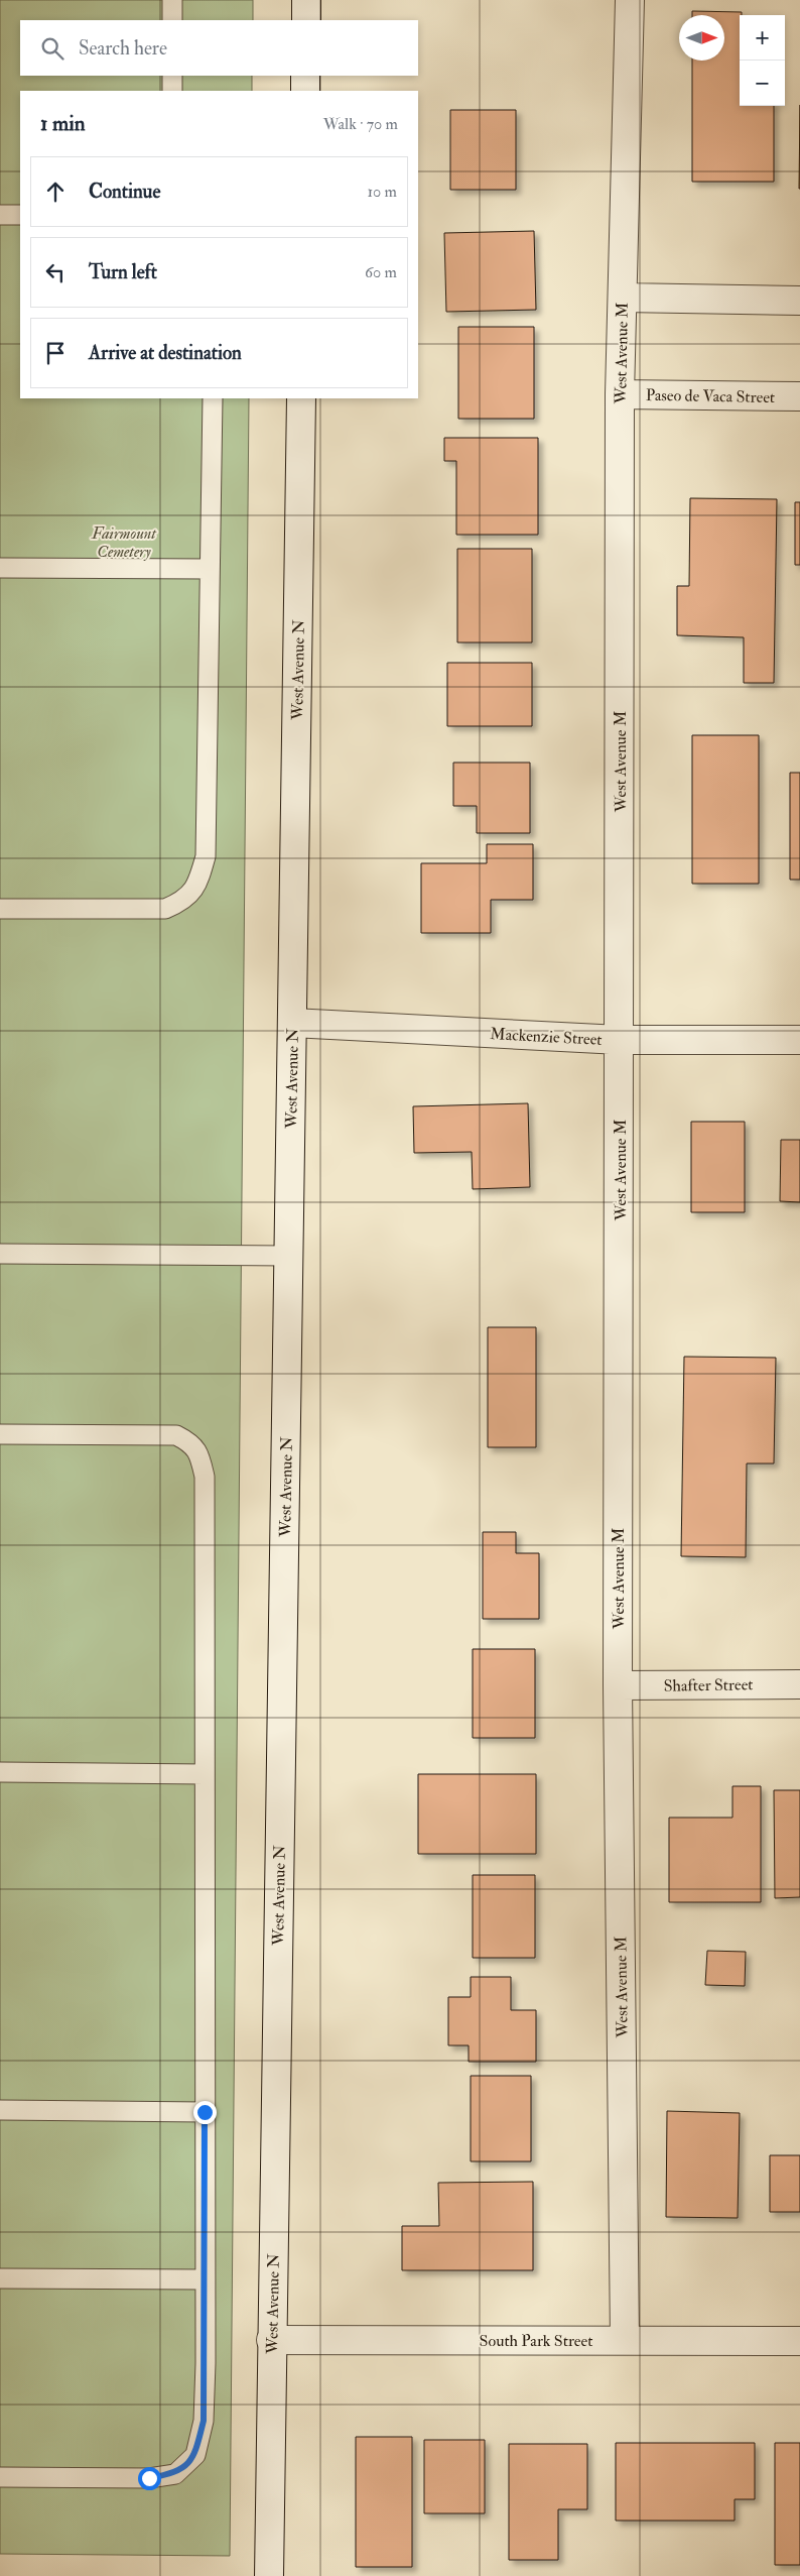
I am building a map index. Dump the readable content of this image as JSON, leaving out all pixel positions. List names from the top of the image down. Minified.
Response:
{"streets":{"street":["West Avenue M","Paseo de Vaca Street","West Avenue N","Mackenzie Street","Shafter Street","South Park Street"]},"crossings":[["West Avenue M","Paseo de Vaca Street"],["West Avenue M","Mackenzie Street"],["West Avenue M","Shafter Street"],["West Avenue M","South Park Street"],["West Avenue N","Mackenzie Street"],["West Avenue N","South Park Street"]],"parks":["Fairmount Cemetery"],"north":"right","page":{"map_buttons":["+","−"],"search":"Search here","heading":["1 min","Walk · 70 m"],"list":[["Continue","10 m"],["Turn left","60 m"],"Arrive at destination"]}}
